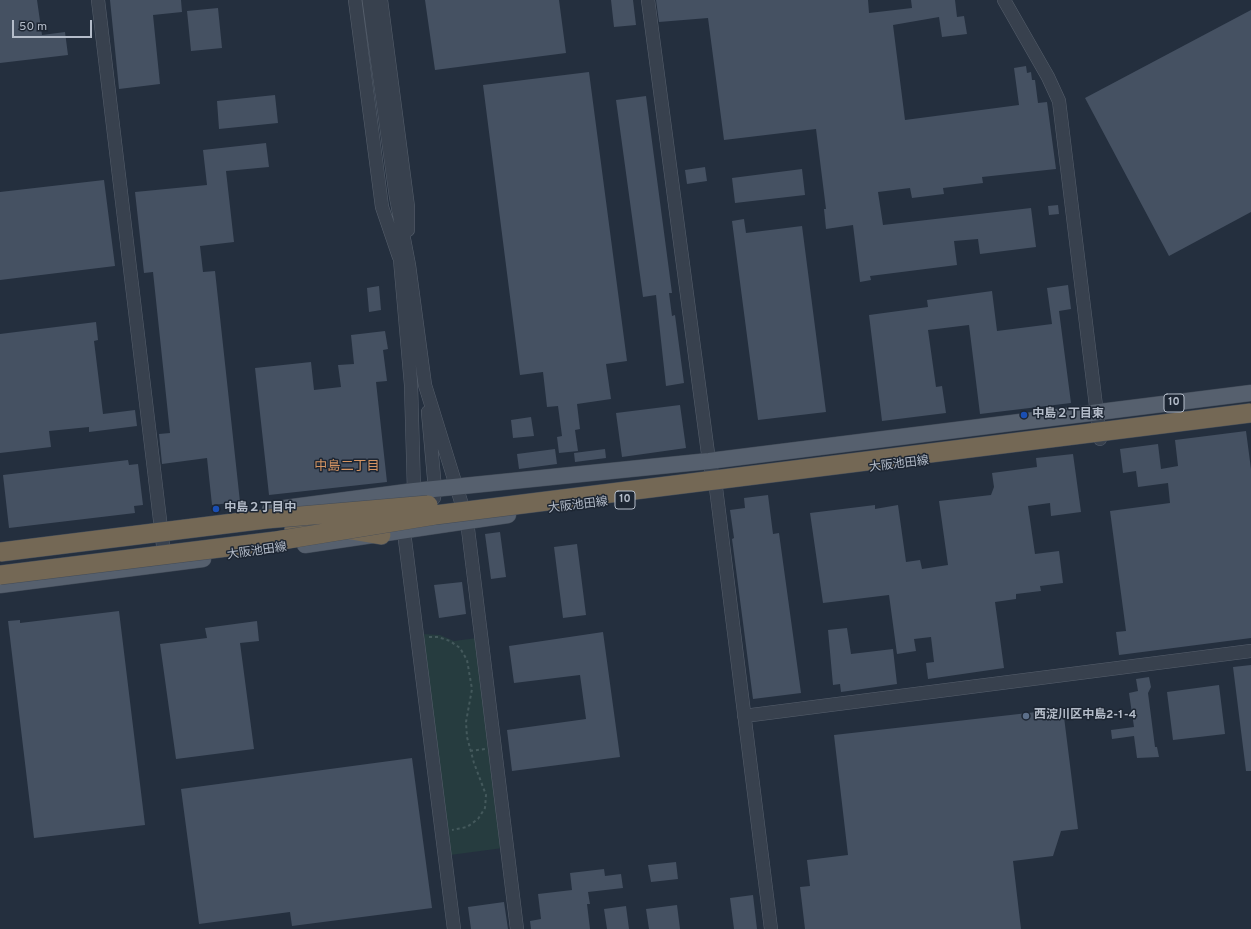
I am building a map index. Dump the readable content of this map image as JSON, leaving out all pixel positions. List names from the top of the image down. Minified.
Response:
{"streets":{"main road":["10","大阪池田線"]},"districts":["中島二丁目"],"places":["中島２丁目東","中島２丁目中","西淀川区中島2-1-4"],"scale_bar":"50 m"}
